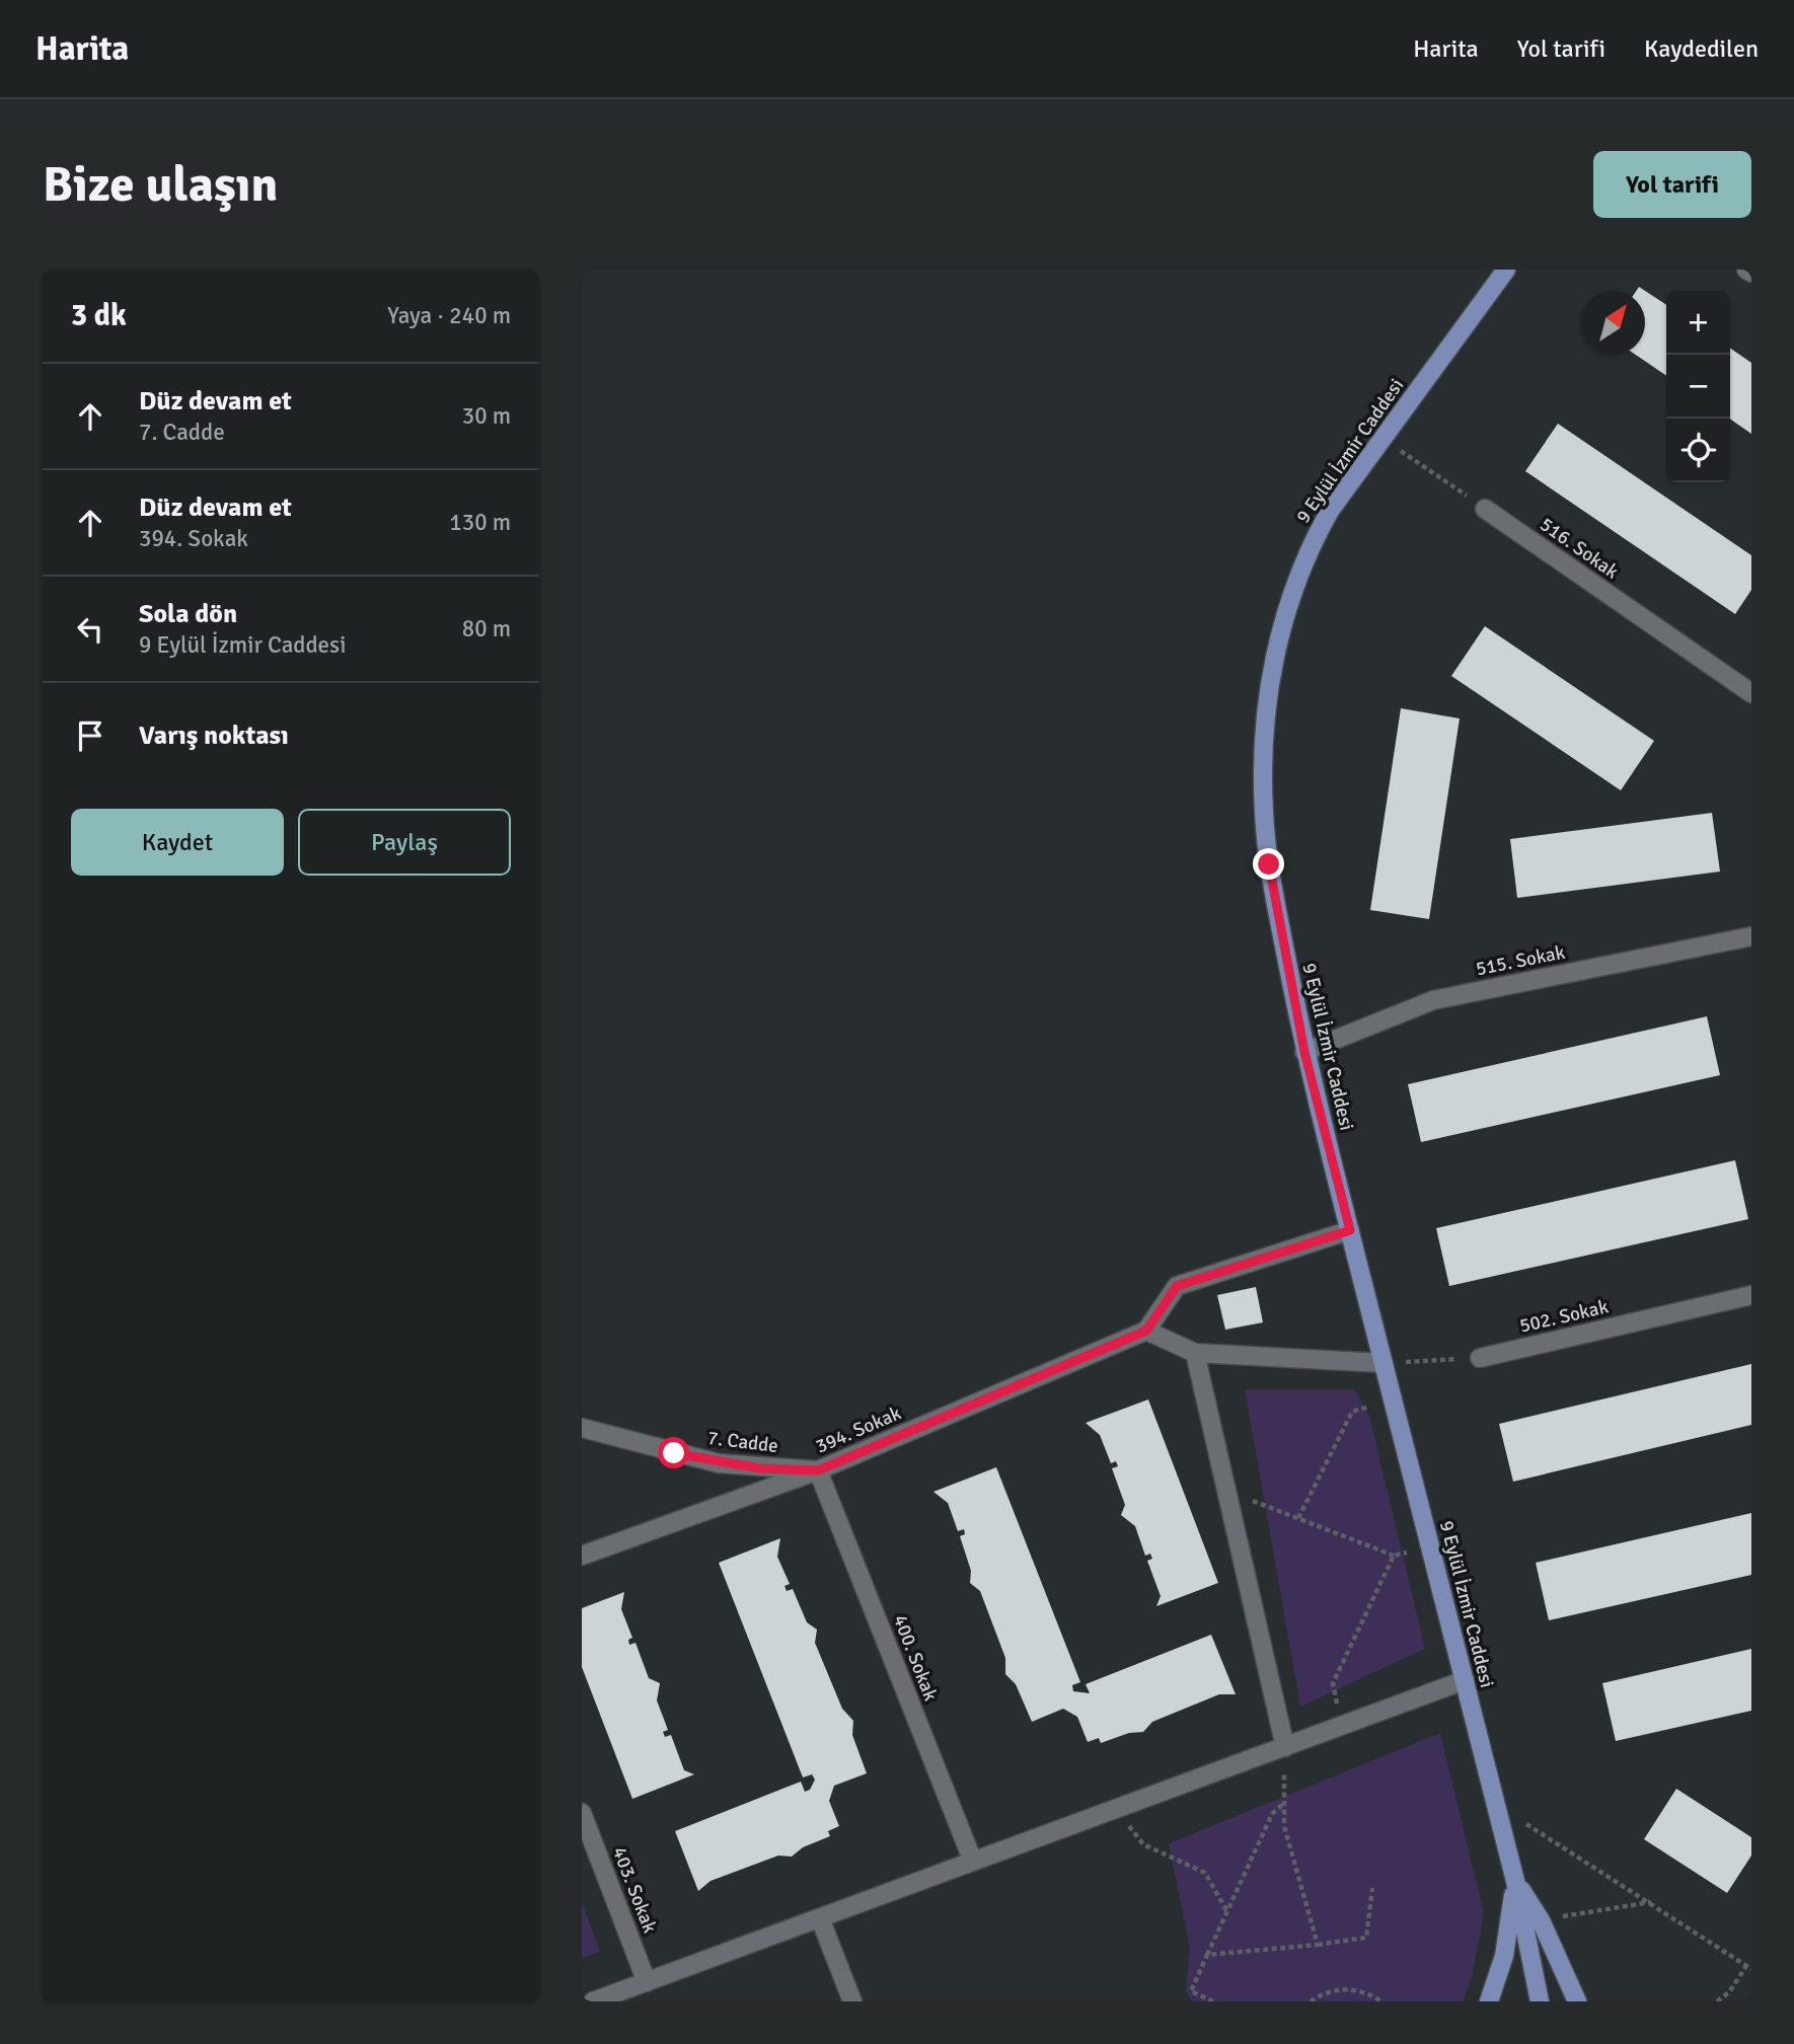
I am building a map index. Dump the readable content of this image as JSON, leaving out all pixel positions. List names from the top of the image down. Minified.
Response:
{"streets":{"main road":["9 Eylül İzmir Caddesi"],"street":["516. Sokak","515. Sokak","502. Sokak","394. Sokak","7. Cadde","400. Sokak","403. Sokak"]},"crossings":[["9 Eylül İzmir Caddesi","515. Sokak"],["394. Sokak","7. Cadde"],["394. Sokak","400. Sokak"],["7. Cadde","400. Sokak"]],"north":"top right","page":{"header":"Harita","nav":["Harita","Yol tarifi","Kaydedilen"],"buttons":["Yol tarifi",["Kaydet","Paylaş"]],"title":"Bize ulaşın","heading":["3 dk","Yaya · 240 m"],"map_buttons":["+","−"],"list":[["Düz devam et","7. Cadde","30 m"],["Düz devam et","394. Sokak","130 m"],["Sola dön","9 Eylül İzmir Caddesi","80 m"],"Varış noktası"]}}
